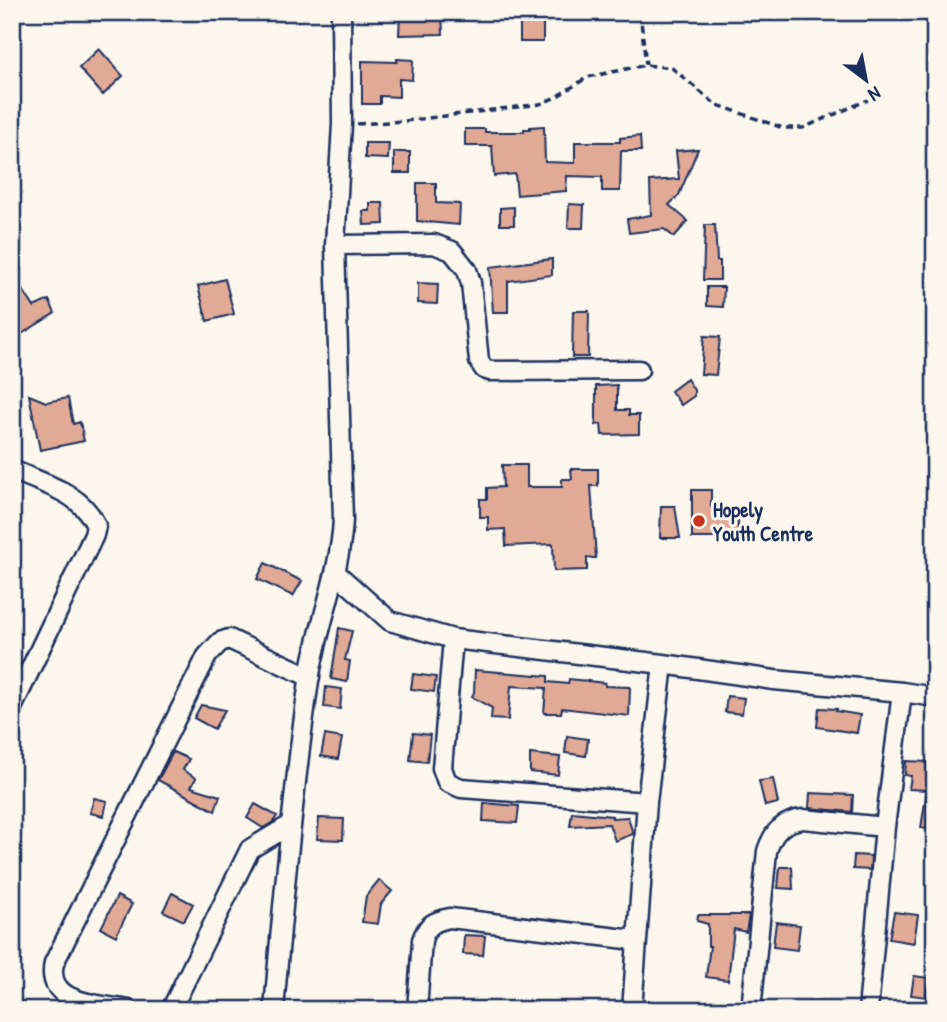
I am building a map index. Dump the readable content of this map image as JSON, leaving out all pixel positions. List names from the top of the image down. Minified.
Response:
{"places":["Hopely Youth Centre"],"north":"bottom right"}
